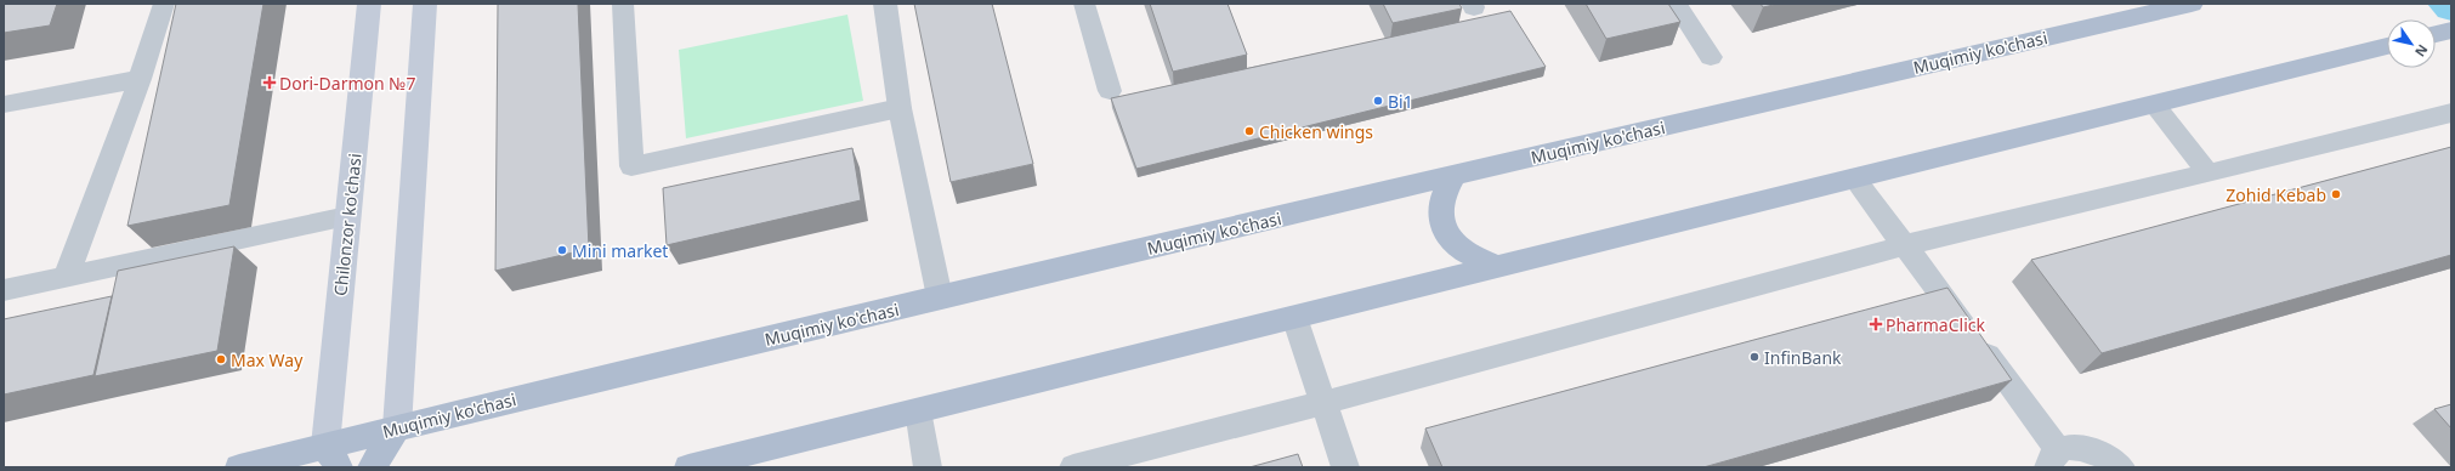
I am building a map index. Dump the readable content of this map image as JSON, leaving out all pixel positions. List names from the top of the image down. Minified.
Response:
{"streets":{"main road":["Muqimiy ko'chasi","Chilonzor ko'chasi"]},"crossings":[["Muqimiy ko'chasi","Chilonzor ko'chasi"]],"places":{"health":["Dori-Darmon №7","PharmaClick"],"other":["Bi1","Chicken wings","Zohid Kebab","Mini market","InfinBank","Max Way"]},"north":"bottom right"}
